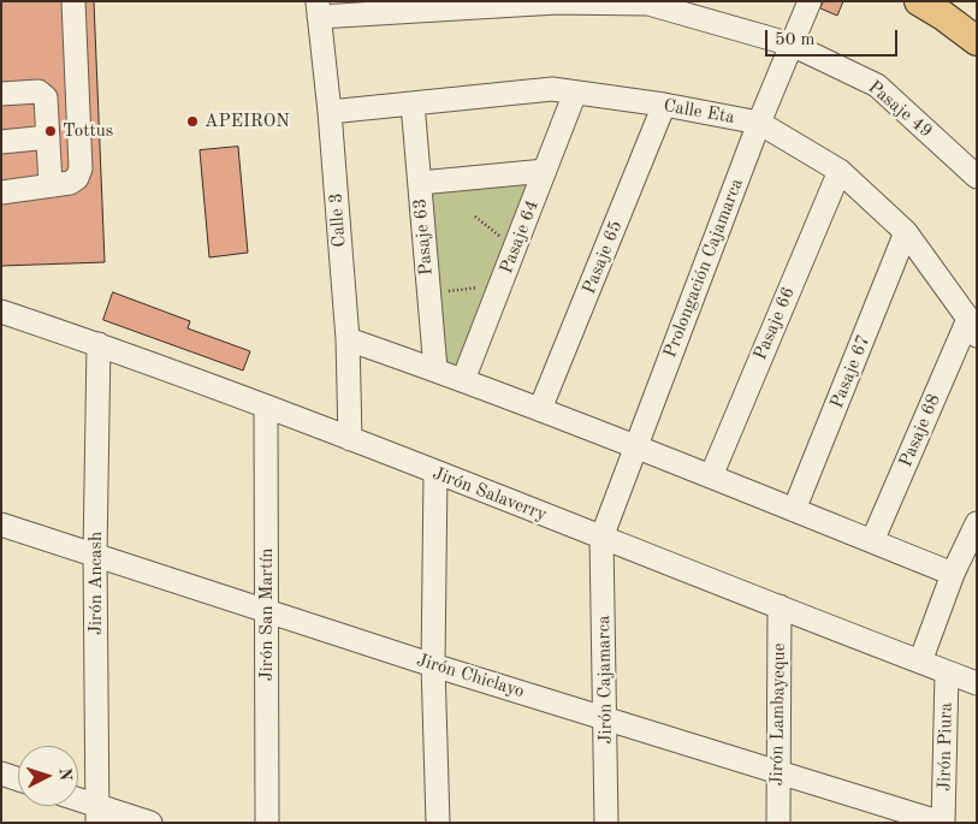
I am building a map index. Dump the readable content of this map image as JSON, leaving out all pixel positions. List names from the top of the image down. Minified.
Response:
{"streets":{"street":["Pasaje 49","Calle Eta","Calle 3","Pasaje 63","Pasaje 64","Pasaje 65","Prolongación Cajamarca","Pasaje 66","Pasaje 67","Pasaje 68","Jirón Salaverry","Jirón Ancash","Jirón San Martín","Jirón Chiclayo","Jirón Cajamarca","Jirón Lambayeque","Jirón Piura"]},"crossings":[["Pasaje 49","Calle 3"],["Pasaje 49","Prolongación Cajamarca"],["Calle Eta","Calle 3"],["Calle Eta","Pasaje 63"],["Calle Eta","Pasaje 64"],["Calle Eta","Pasaje 65"],["Calle Eta","Prolongación Cajamarca"],["Calle Eta","Pasaje 66"],["Calle Eta","Pasaje 67"],["Calle Eta","Pasaje 68"],["Calle 3","Jirón Salaverry"],["Prolongación Cajamarca","Jirón Salaverry"],["Prolongación Cajamarca","Jirón Cajamarca"],["Jirón Salaverry","Jirón Ancash"],["Jirón Salaverry","Jirón San Martín"],["Jirón Salaverry","Jirón Cajamarca"],["Jirón Salaverry","Jirón Lambayeque"],["Jirón Salaverry","Jirón Piura"],["Jirón Ancash","Jirón Chiclayo"],["Jirón San Martín","Jirón Chiclayo"],["Jirón Chiclayo","Jirón Cajamarca"],["Jirón Chiclayo","Jirón Lambayeque"],["Jirón Chiclayo","Jirón Piura"]],"places":["APEIRON","Tottus"],"scale_bar":"50 m","north":"right"}
